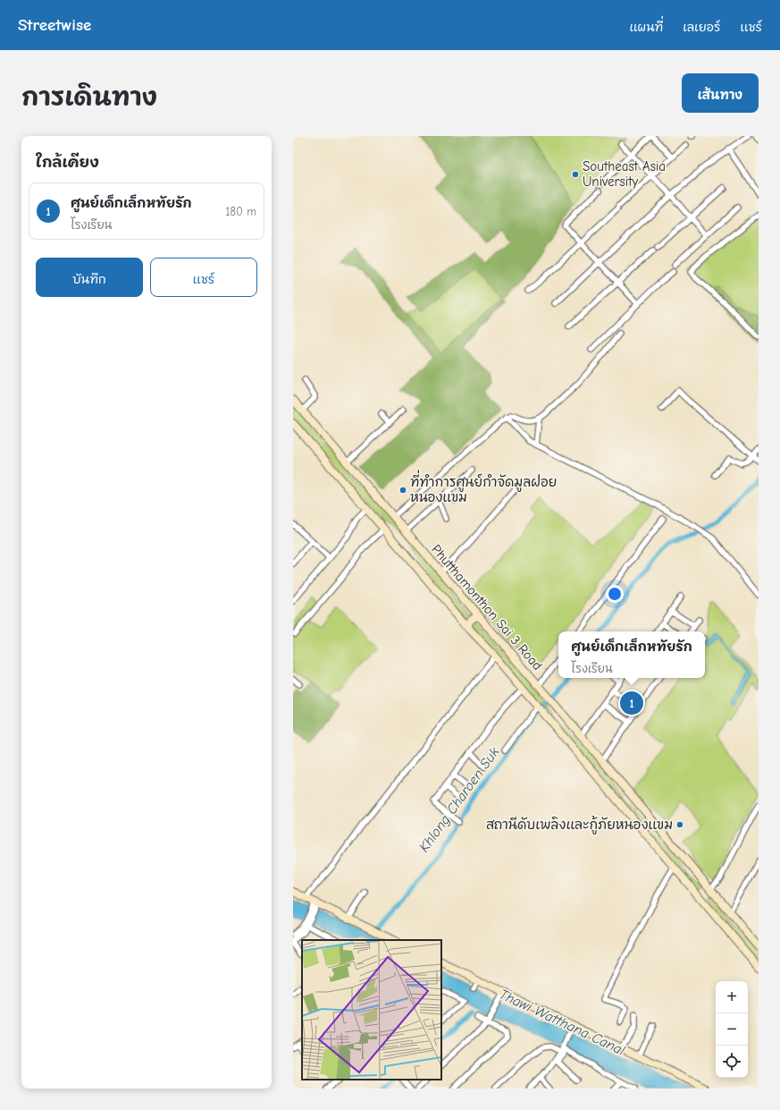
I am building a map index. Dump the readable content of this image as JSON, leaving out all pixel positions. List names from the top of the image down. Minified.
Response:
{"streets":{"main road":["Phutthamonthon Sai 3 Road"]},"water":["Khlong Charoen Suk","Thawi Watthana Canal"],"places":["Southeast Asia University","ที่ทำการศูนย์กำจัดมูลฝอย หนองแขม","สถานีดับเพลิงและกู้ภัยหนองแขม"],"page":{"header":"Streetwise","nav":["แผนที่","เลเยอร์","แชร์"],"title":"การเดินทาง","buttons":["เส้นทาง",["บันทึก","แชร์"]],"heading":"ใกล้เคียง","list":[{"mark":"1","name":"ศูนย์เด็กเล็กหทัยรัก","note":"โรงเรียน","value":"180 m"}],"popup":["ศูนย์เด็กเล็กหทัยรัก","โรงเรียน"],"pins":"1","map_buttons":["+","−"]}}
